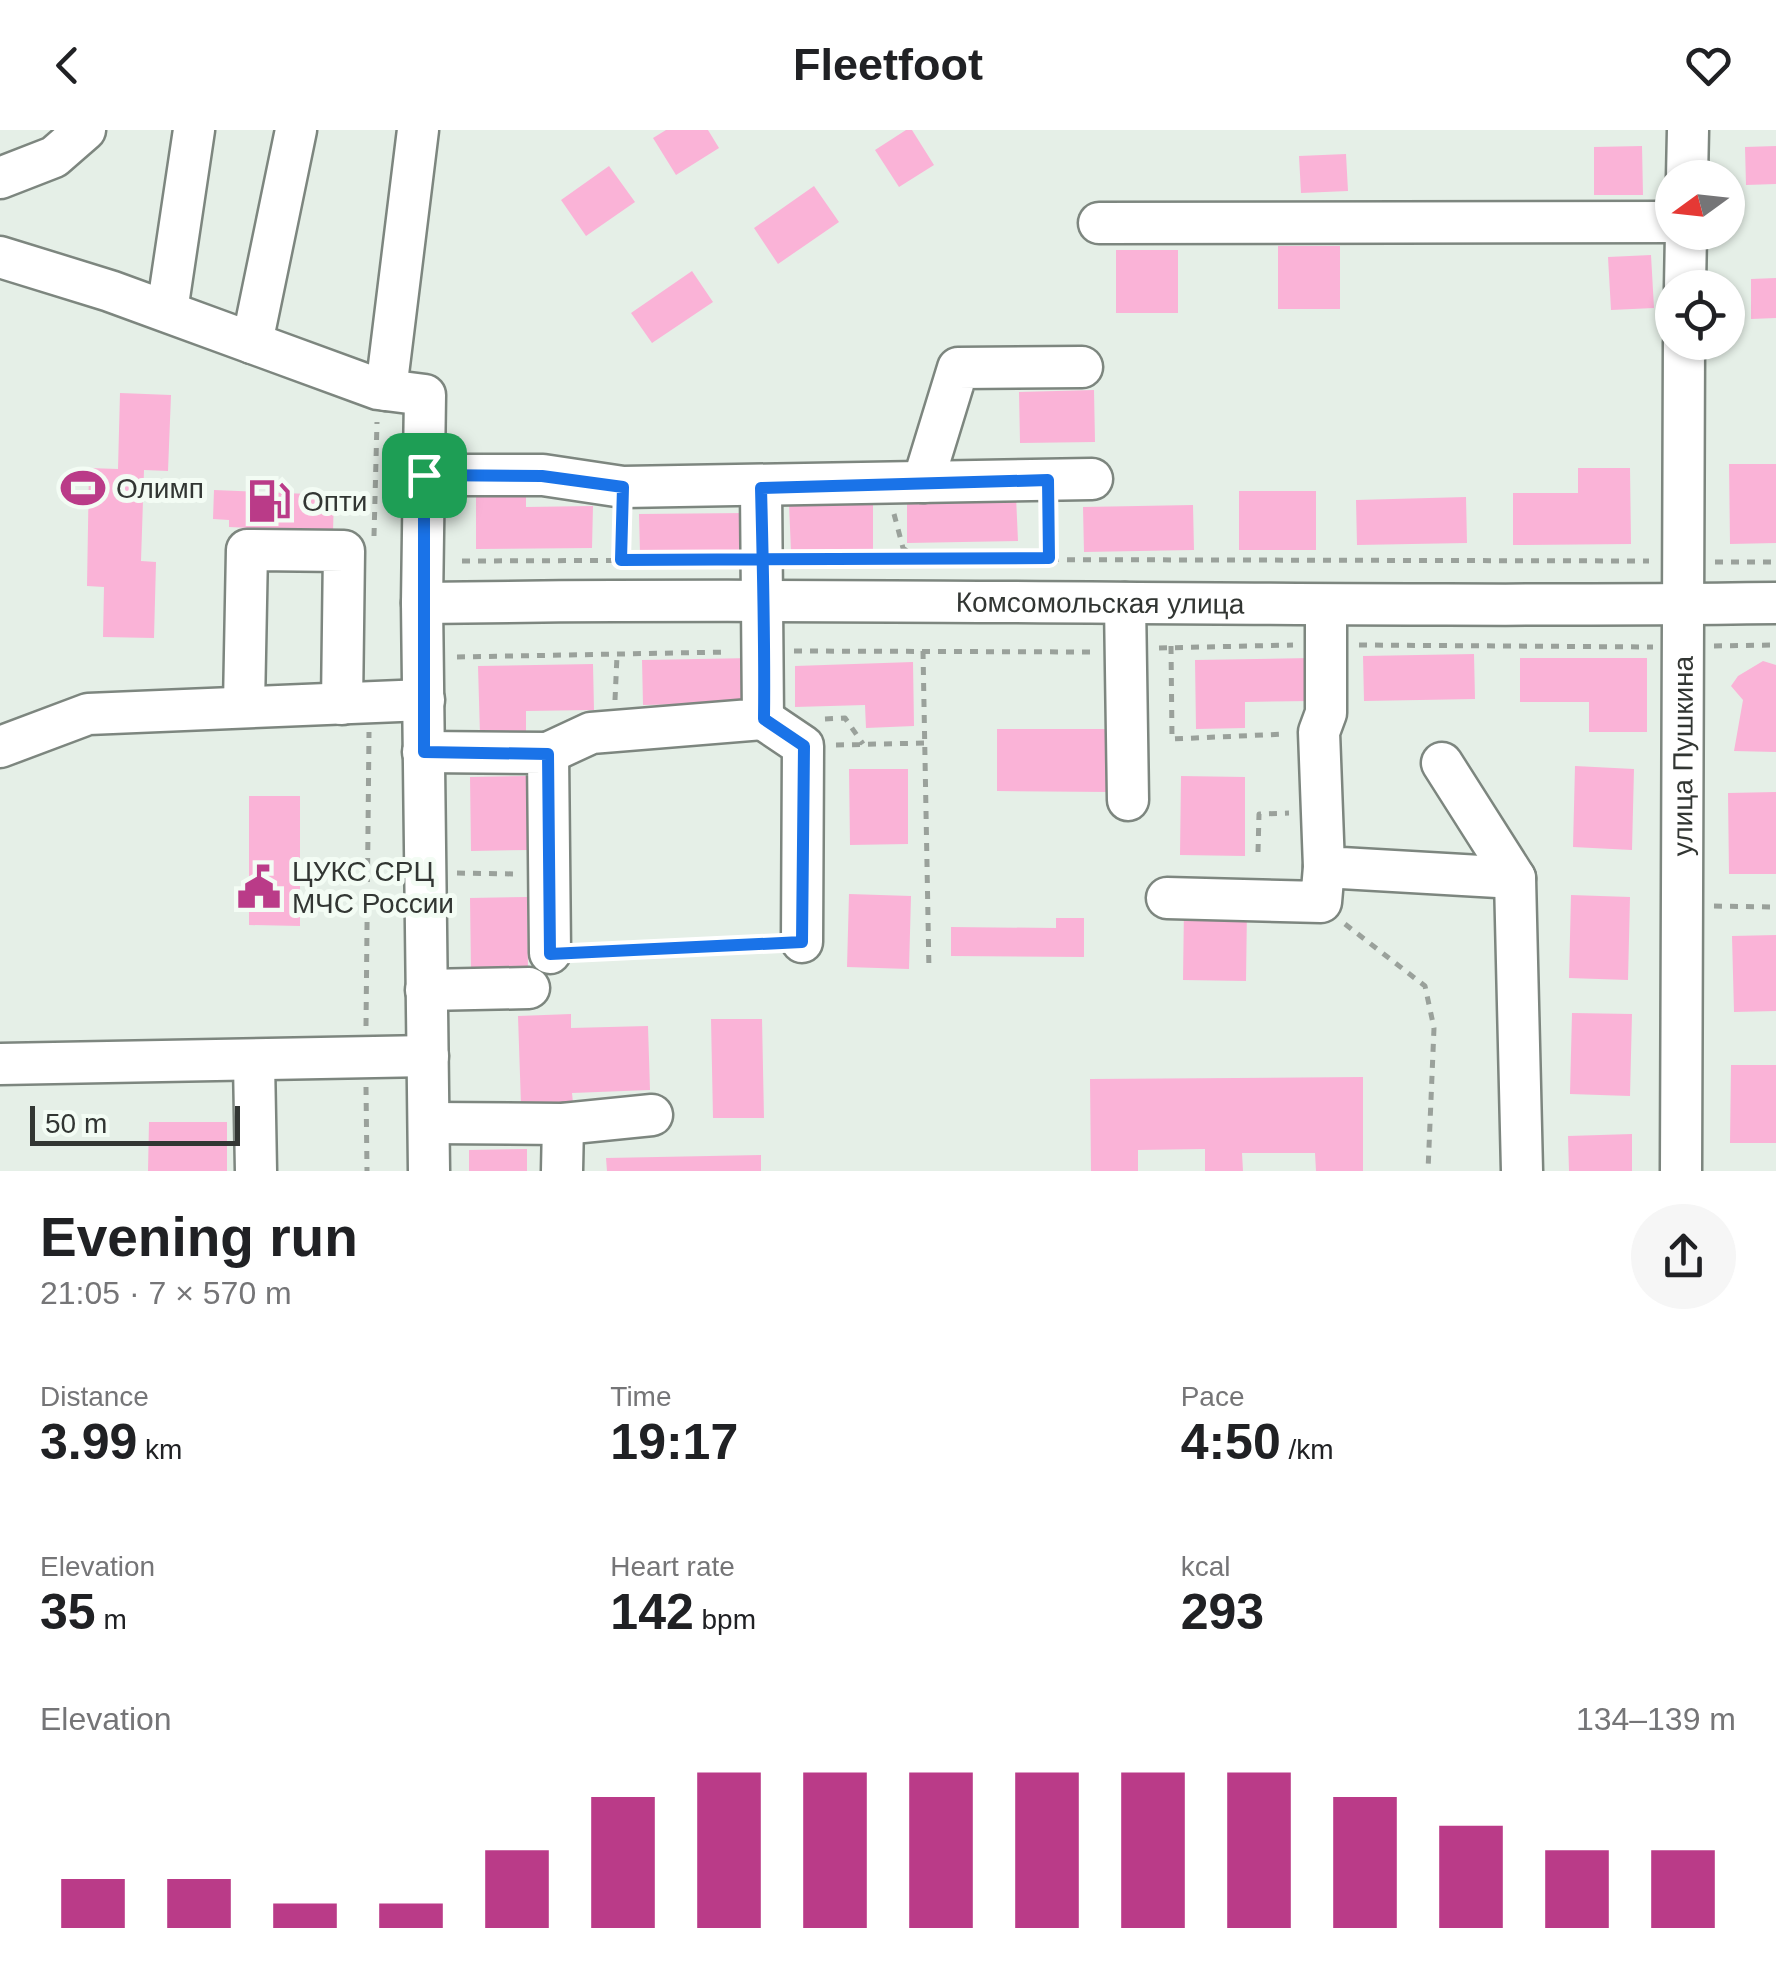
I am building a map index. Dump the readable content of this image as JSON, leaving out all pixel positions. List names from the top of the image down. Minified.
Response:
{"streets":{"street":["Комсомольская улица","улица Пушкина"]},"crossings":[["Комсомольская улица","улица Пушкина"]],"places":{"sports":["Олимп"],"fuel station":["Опти"],"public building":["ЦУКС СРЦ МЧС России"]},"scale_bar":"50 m","north":"left","page":{"header":"Fleetfoot","scale":"50 m","heading":["Evening run","21:05 · 7 × 570 m"],"stats":[["Distance","3.99 km"],["Time","19:17"],["Pace","4:50 /km"],["Elevation","35 m"],["Heart rate","142 bpm"],["kcal","293"]],"chart":["Elevation","134–139 m"]}}
